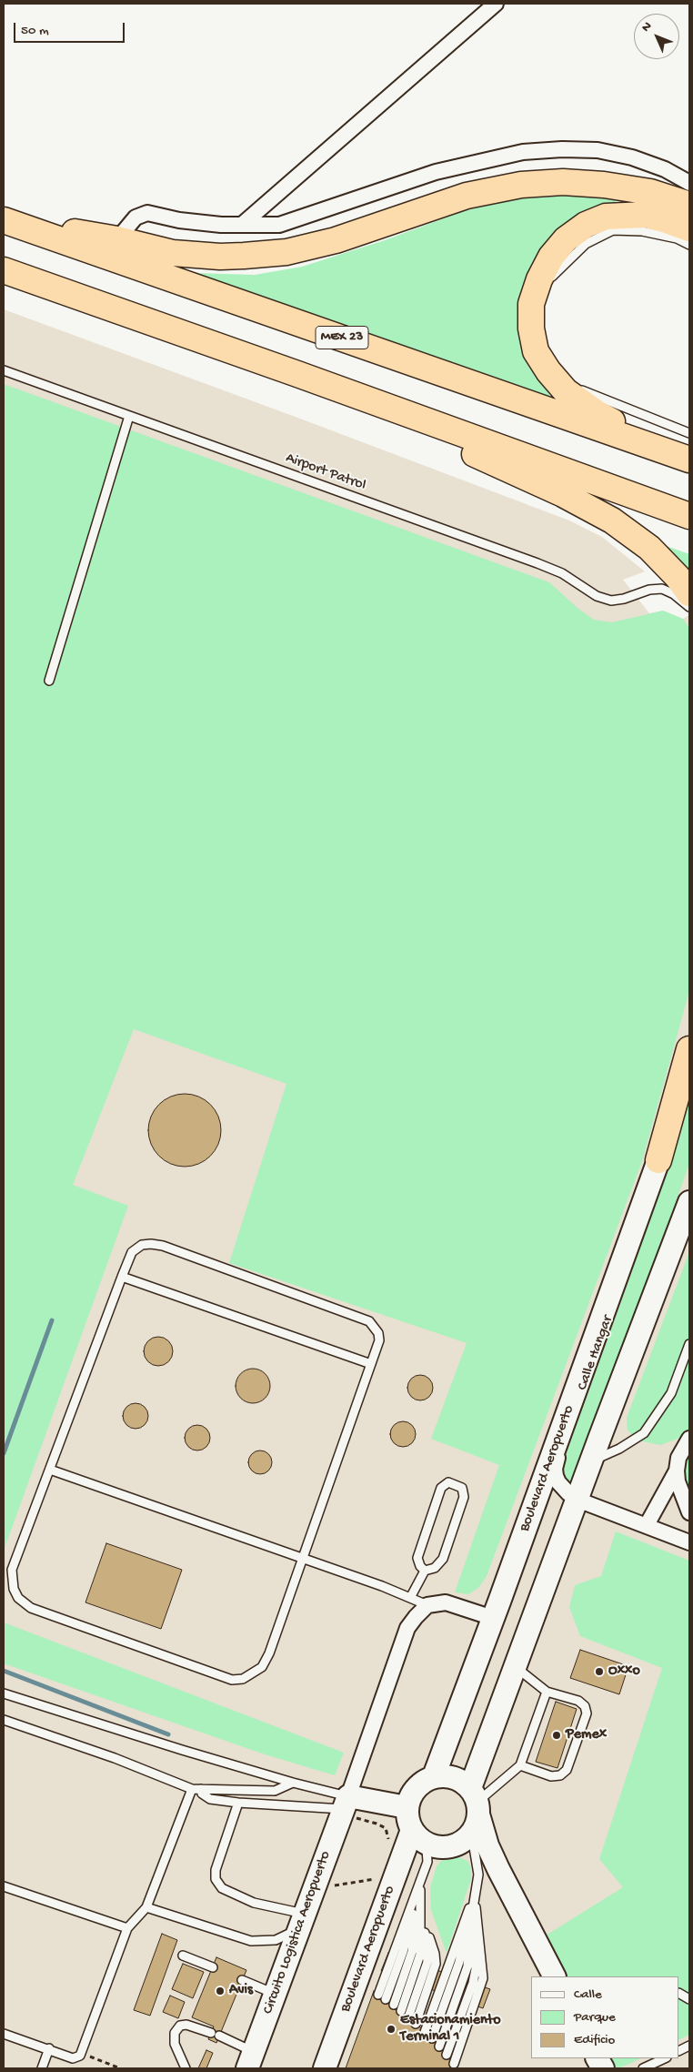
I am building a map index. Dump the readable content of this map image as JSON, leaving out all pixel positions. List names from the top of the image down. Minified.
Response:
{"streets":{"highway":["MEX 23"],"street":["Calle Hangar","Boulevard Aeropuerto","Circuito Logistica Aeropuerto"],"lane":["Airport Patrol"]},"crossings":[["Calle Hangar","Boulevard Aeropuerto"]],"places":["Oxxo","Pemex","Avis","Estacionamiento Terminal 1"],"legend":["Calle","Parque","Edificio"],"scale_bar":"50 m","north":"top left"}
